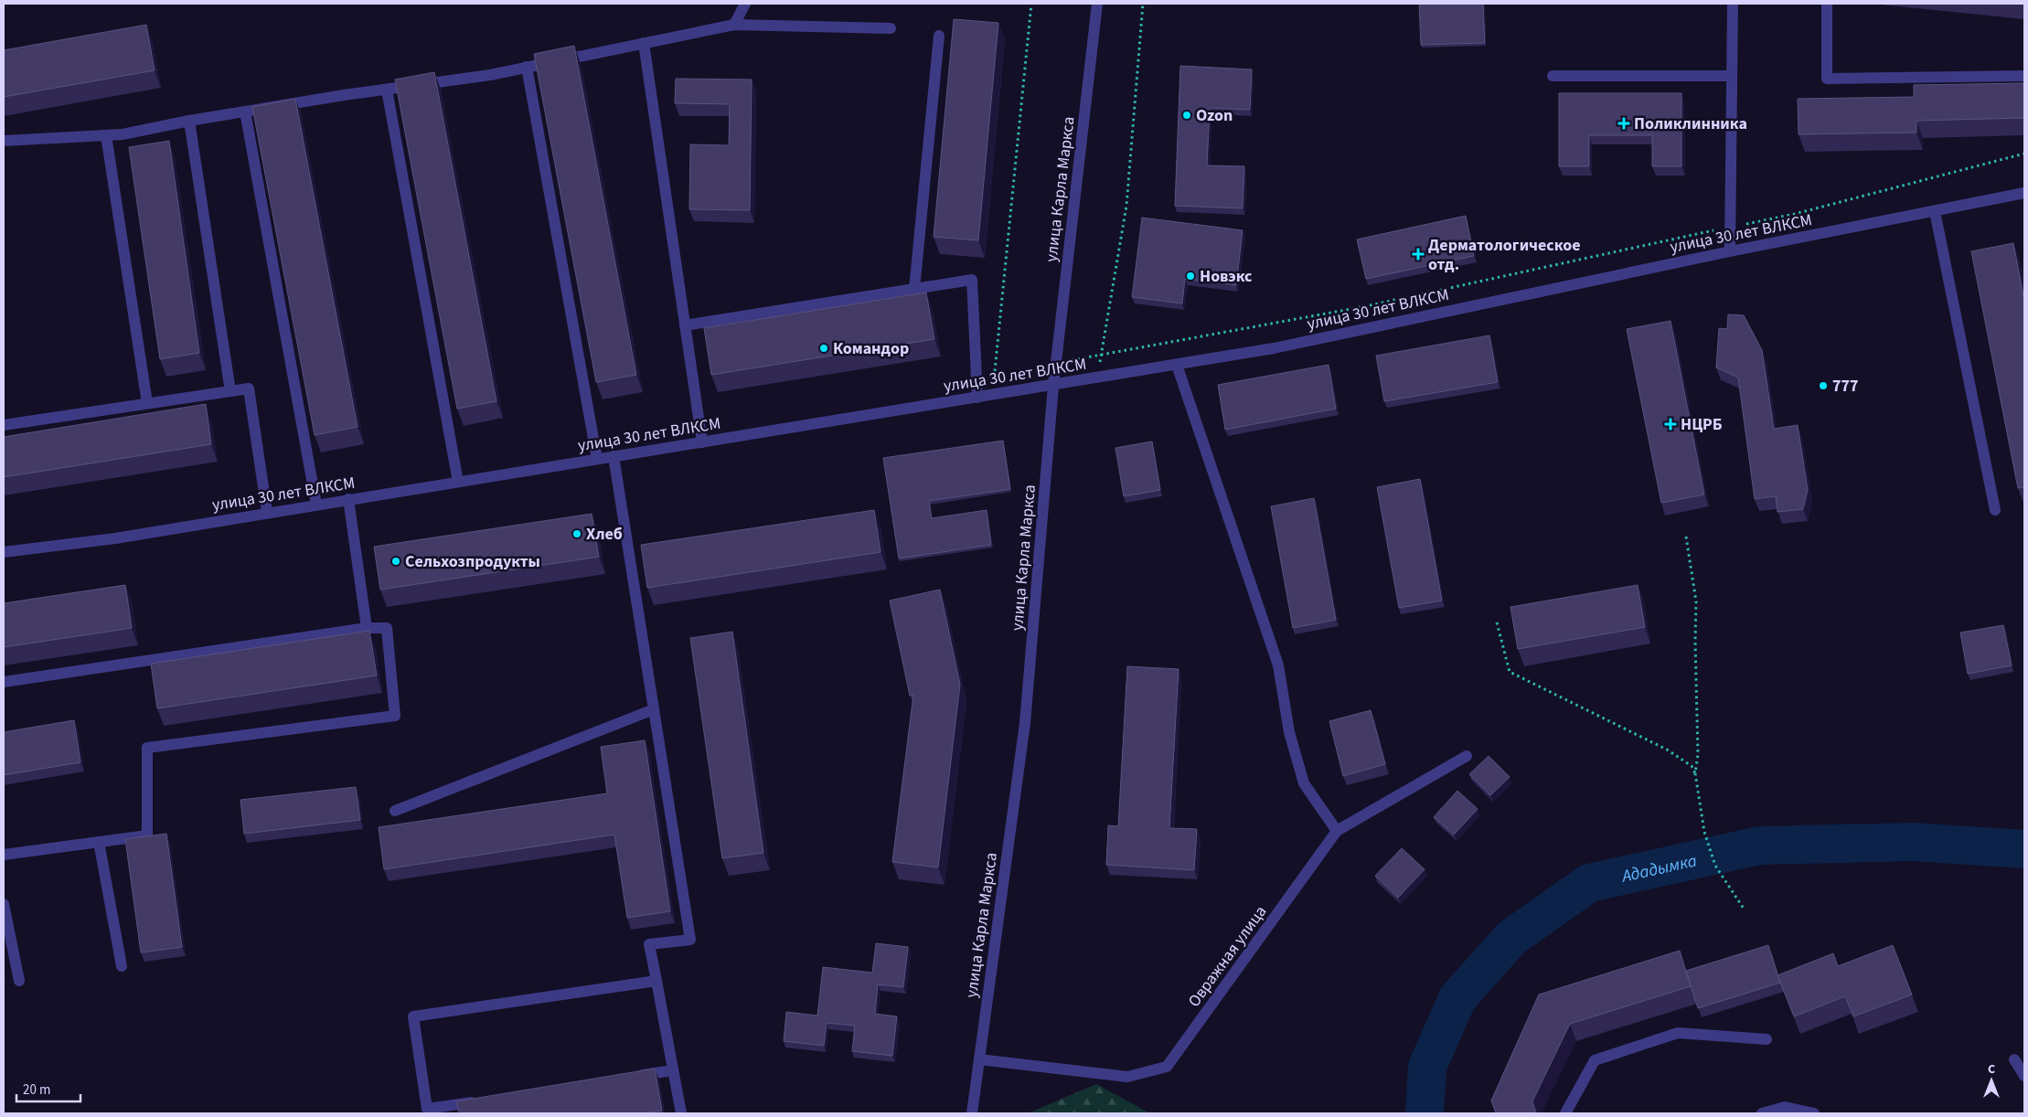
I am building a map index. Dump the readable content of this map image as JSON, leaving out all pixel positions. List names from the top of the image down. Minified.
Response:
{"streets":{"street":["улица Карла Маркса","улица 30 лет ВЛКСМ","Овражная улица"]},"crossings":[["улица Карла Маркса","улица 30 лет ВЛКСМ"],["улица Карла Маркса","Овражная улица"]],"water":["Ададымка"],"places":{"other":["Ozon","Новэкс","Командор","777","Хлеб","Сельхозпродукты"],"health":["Поликлинника","Дерматологическое отд.","НЦРБ"]},"scale_bar":"20 m","north":"top"}
